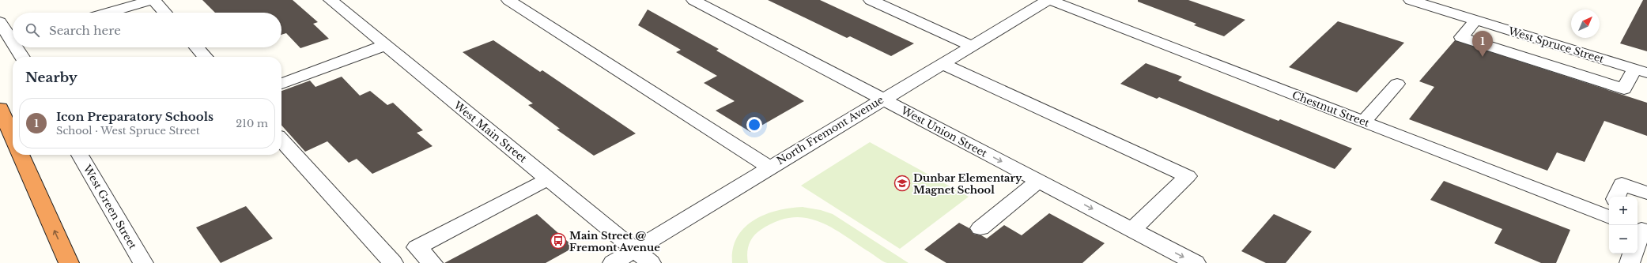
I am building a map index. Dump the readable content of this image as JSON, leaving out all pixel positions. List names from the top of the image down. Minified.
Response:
{"streets":{"street":["West Spruce Street","Chestnut Street","North Fremont Avenue","West Main Street","West Union Street","West Green Street"]},"crossings":[["Chestnut Street","North Fremont Avenue"],["North Fremont Avenue","West Main Street"],["North Fremont Avenue","West Union Street"]],"one_way":["West Union Street"],"places":{"school or university":["Dunbar Elementary Magnet School"],"bus stop":["Main Street @ Fremont Avenue"]},"north":"top right","page":{"search":"Search here","pins":"1","heading":"Nearby","list":[{"mark":"1","name":"Icon Preparatory Schools","note":"School · West Spruce Street","value":"210 m"}],"map_buttons":["+","−"]}}
